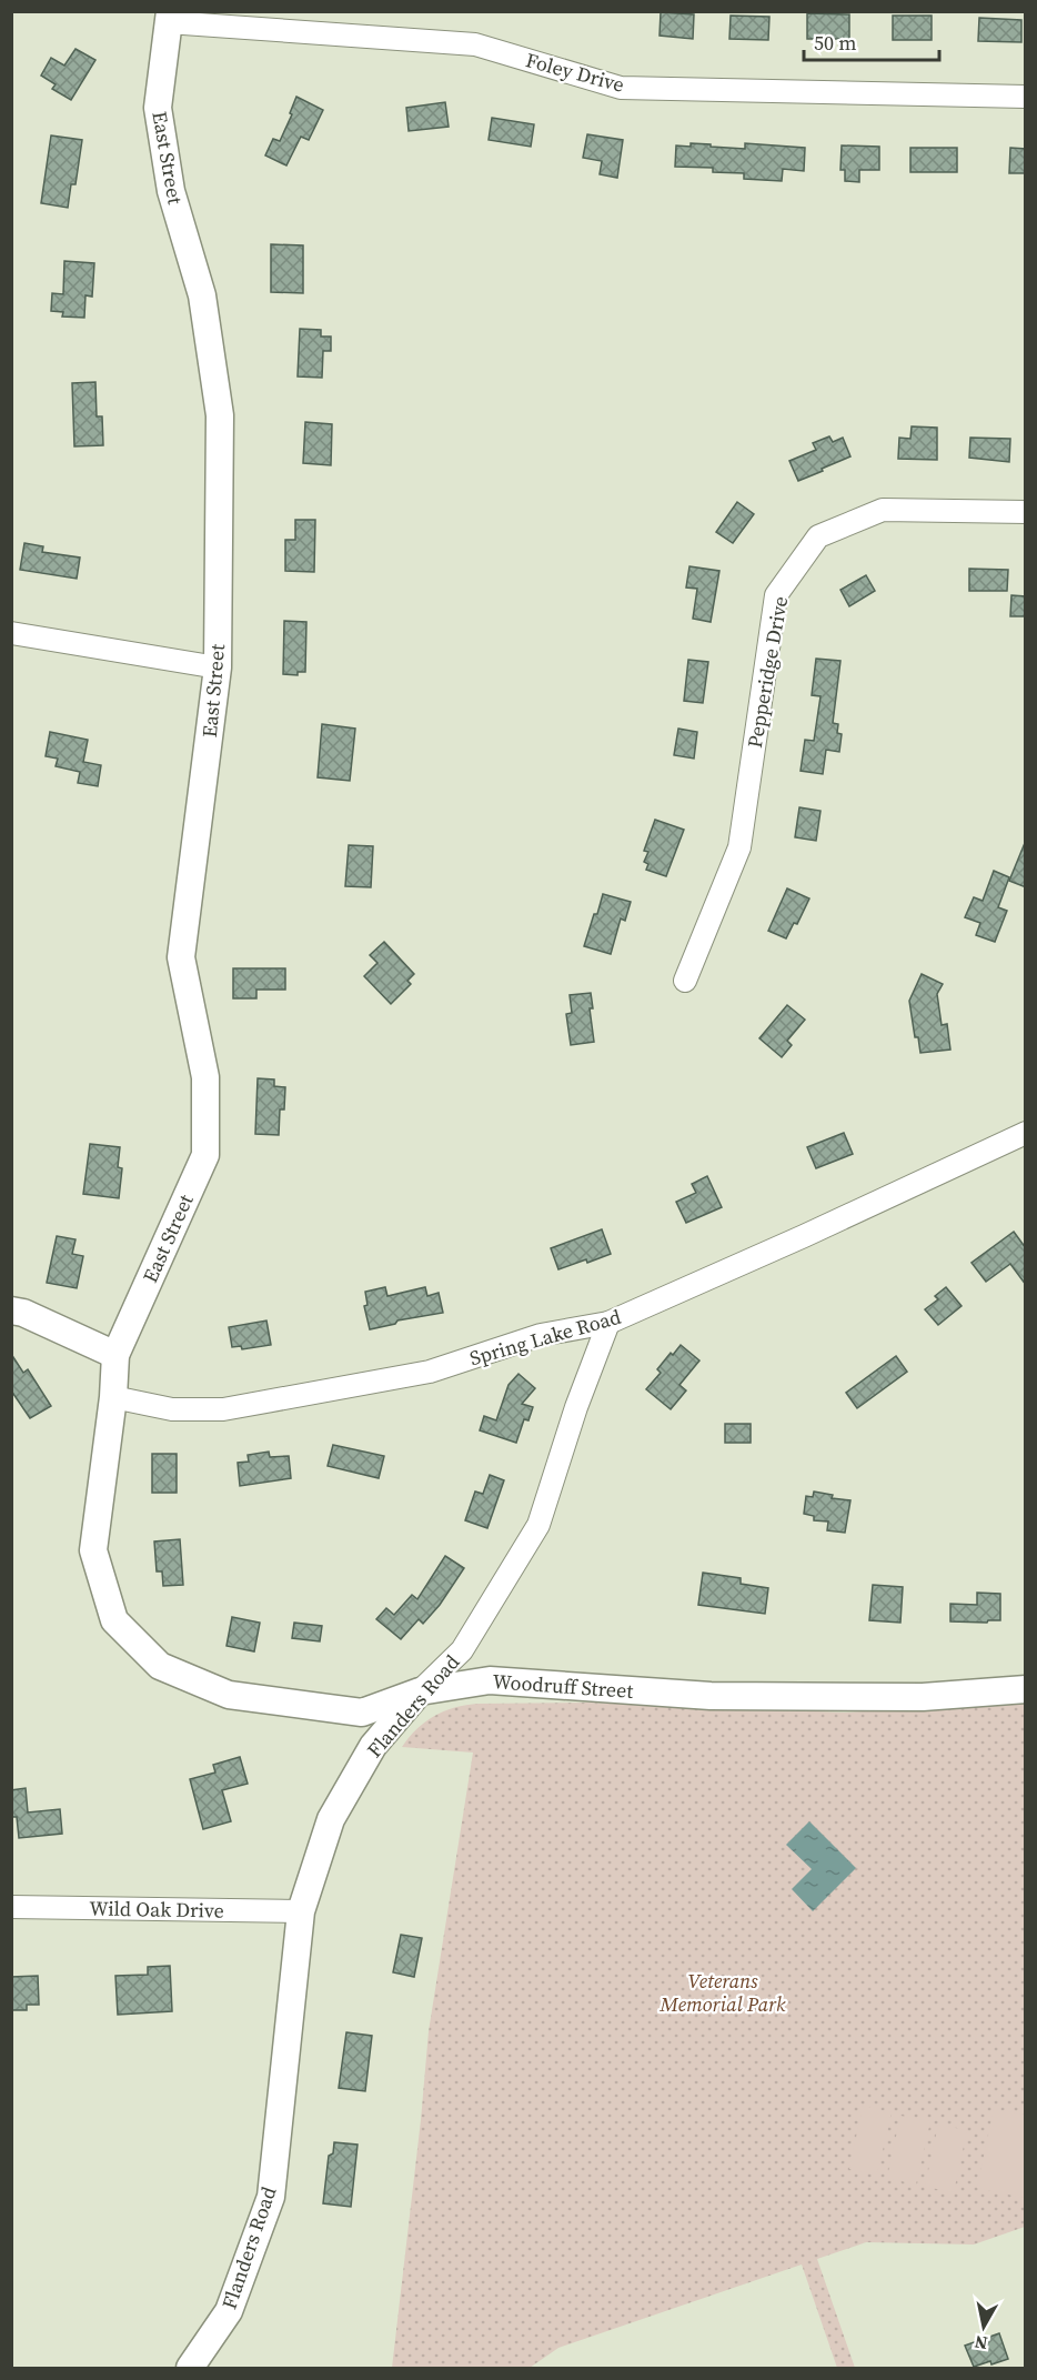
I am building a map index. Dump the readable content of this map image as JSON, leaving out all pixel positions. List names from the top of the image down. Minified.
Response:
{"streets":{"street":["Foley Drive","East Street","Pepperidge Drive","Spring Lake Road","Woodruff Street","Flanders Road","Wild Oak Drive"]},"crossings":[["Foley Drive","East Street"],["East Street","Woodruff Street"],["Spring Lake Road","Woodruff Street"],["Spring Lake Road","Flanders Road"],["Woodruff Street","Flanders Road"],["Flanders Road","Wild Oak Drive"]],"parks":["Veterans Memorial Park"],"scale_bar":"50 m","north":"bottom"}
